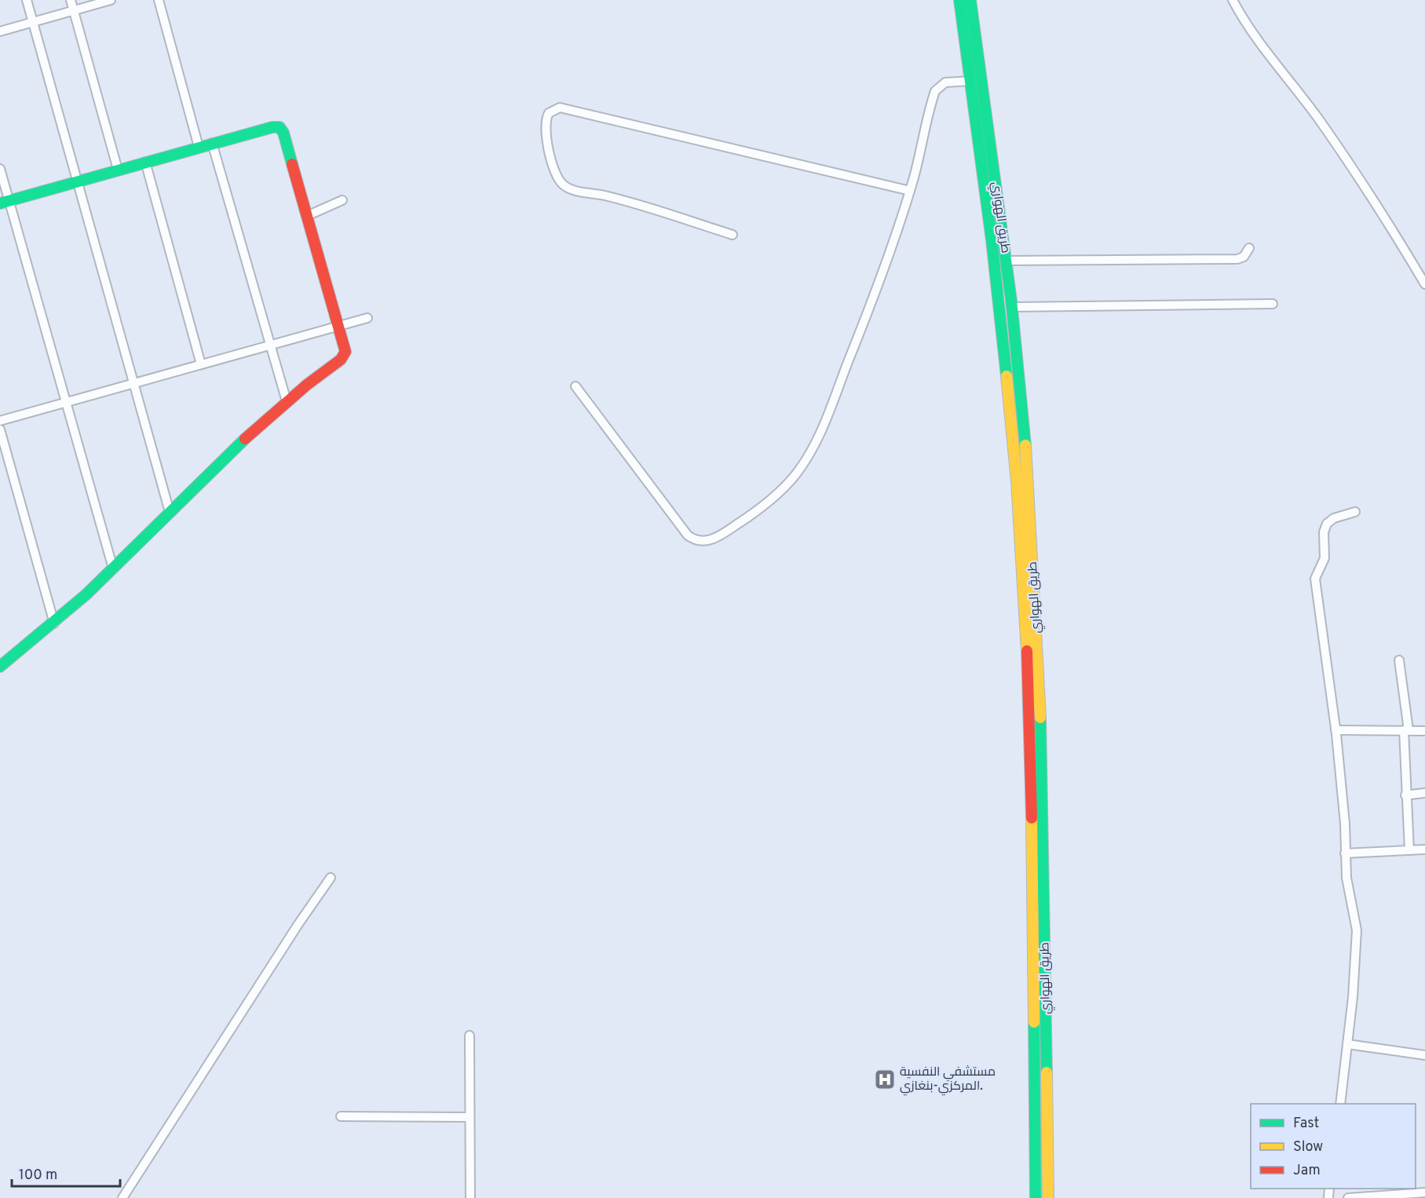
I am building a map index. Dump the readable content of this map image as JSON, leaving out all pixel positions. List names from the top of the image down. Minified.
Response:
{"streets":{"main road":["طريق الهواري"]},"places":{"hospital":["مستشفي النفسية المركزي-بنغازي."]},"legend":["Fast","Slow","Jam"],"scale_bar":"100 m"}
